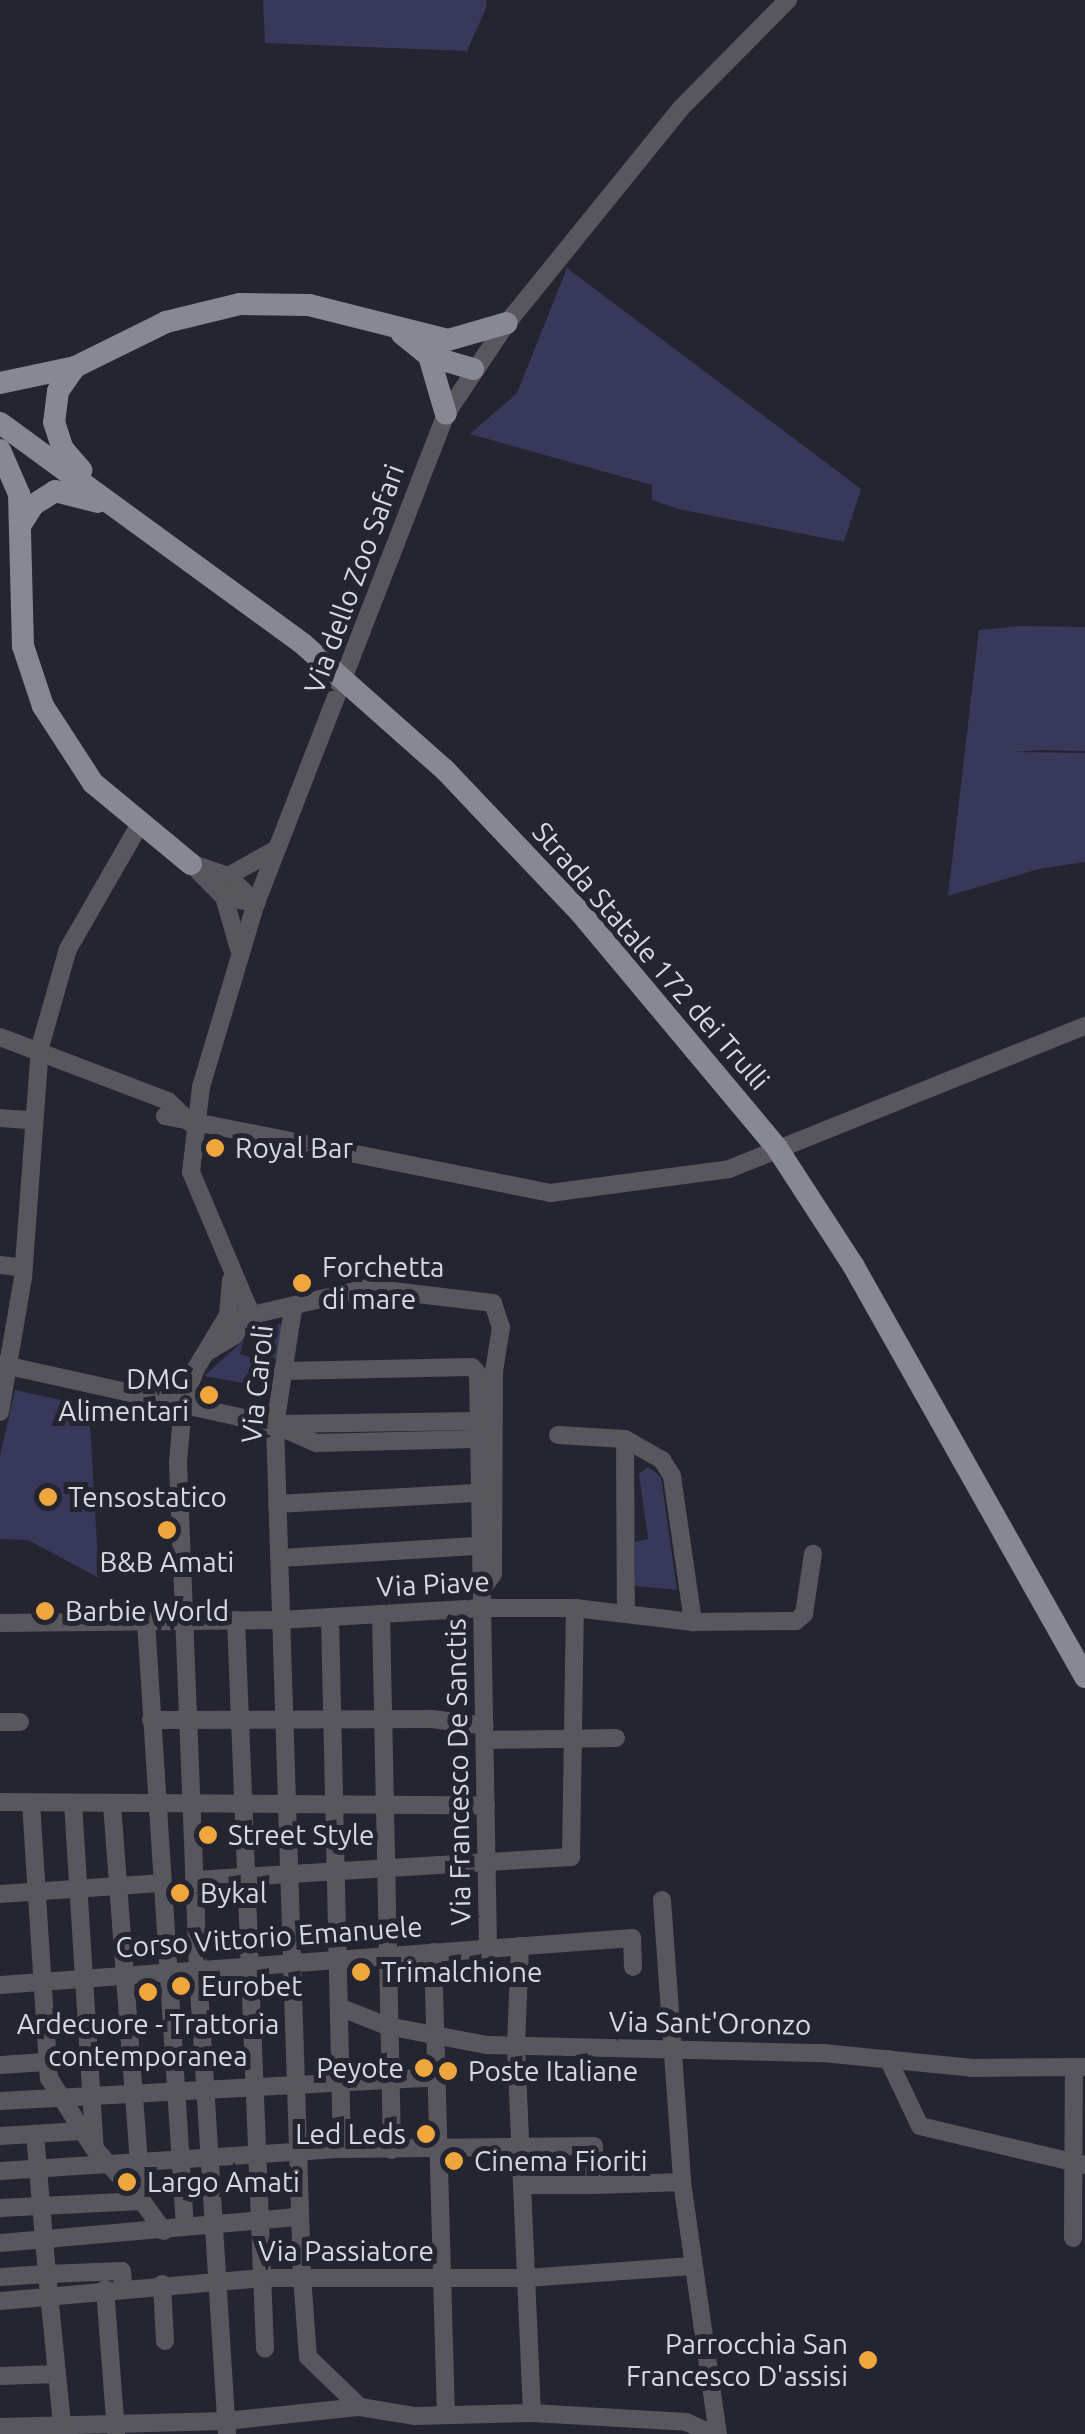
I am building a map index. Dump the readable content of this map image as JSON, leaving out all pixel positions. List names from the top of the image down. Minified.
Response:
{"streets":{"main road":["Strada Statale 172 dei Trulli"],"street":["Via dello Zoo Safari","Via Caroli","Via Piave","Via Francesco De Sanctis","Corso Vittorio Emanuele","Via Sant'Oronzo","Via Passiatore"]},"crossings":[["Via Caroli","Via Piave"],["Via Caroli","Via Francesco De Sanctis"],["Via Caroli","Corso Vittorio Emanuele"],["Via Caroli","Via Passiatore"],["Via Piave","Via Francesco De Sanctis"],["Via Francesco De Sanctis","Corso Vittorio Emanuele"]],"places":["Royal Bar","Forchetta di mare","DMG Alimentari","Tensostatico","B&B Amati","Barbie World","Street Style","Bykal","Trimalchione","Eurobet","Ardecuore - Trattoria contemporanea","Peyote","Poste Italiane","Led Leds","Cinema Fioriti","Largo Amati","Parrocchia San Francesco D'assisi"]}
